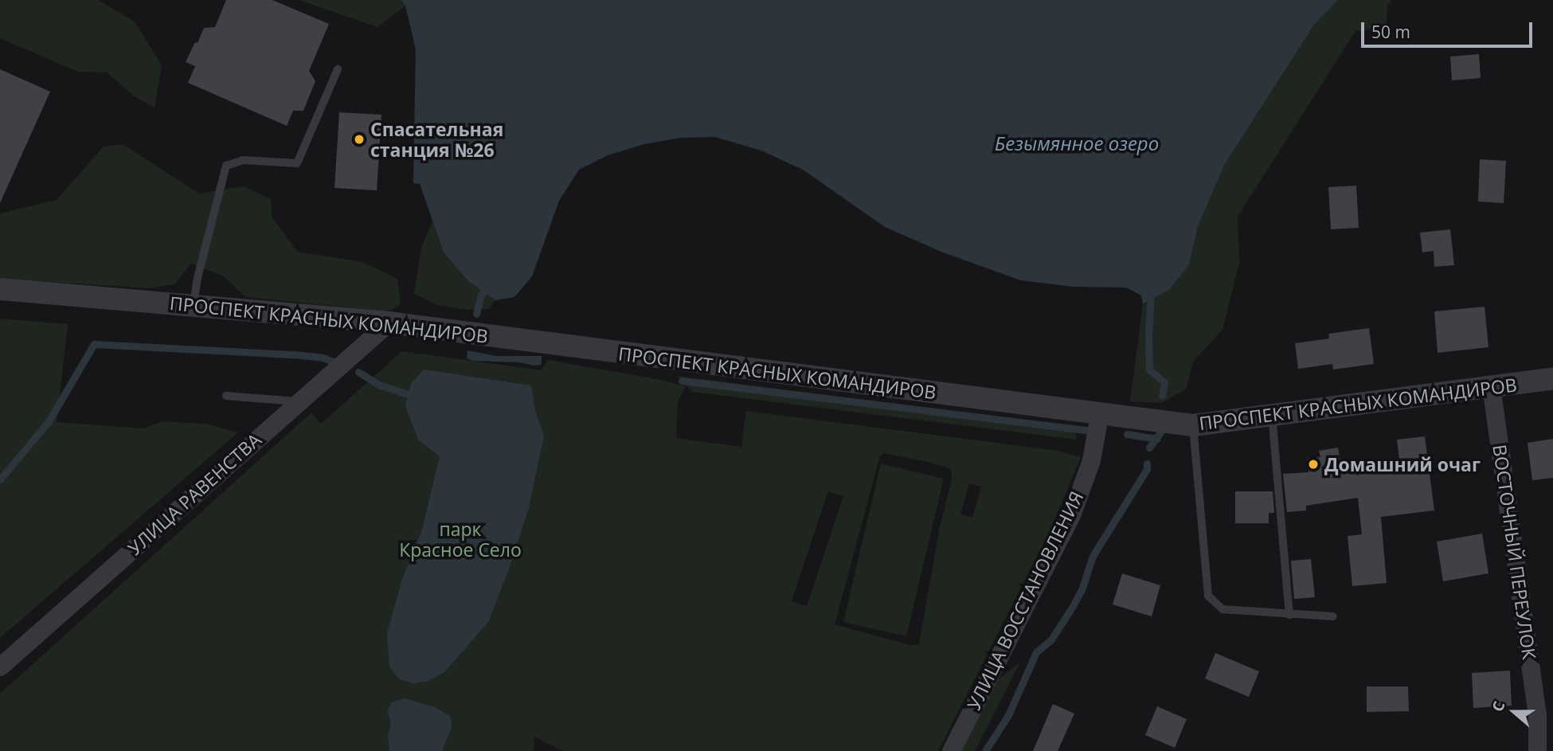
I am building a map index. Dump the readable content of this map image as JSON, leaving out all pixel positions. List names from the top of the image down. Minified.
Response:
{"streets":{"street":["ПРОСПЕКТ КРАСНЫХ КОМАНДИРОВ","УЛИЦА РАВЕНСТВА","ВОСТОЧНЫЙ ПЕРЕУЛОК","УЛИЦА ВОССТАНОВЛЕНИЯ"]},"crossings":[["ПРОСПЕКТ КРАСНЫХ КОМАНДИРОВ","УЛИЦА РАВЕНСТВА"],["ПРОСПЕКТ КРАСНЫХ КОМАНДИРОВ","ВОСТОЧНЫЙ ПЕРЕУЛОК"],["ПРОСПЕКТ КРАСНЫХ КОМАНДИРОВ","УЛИЦА ВОССТАНОВЛЕНИЯ"]],"water":["Безымянное озеро"],"parks":["парк Красное Село"],"places":["Спасательная станция №26","Домашний очаг"],"scale_bar":"50 m","north":"left"}
